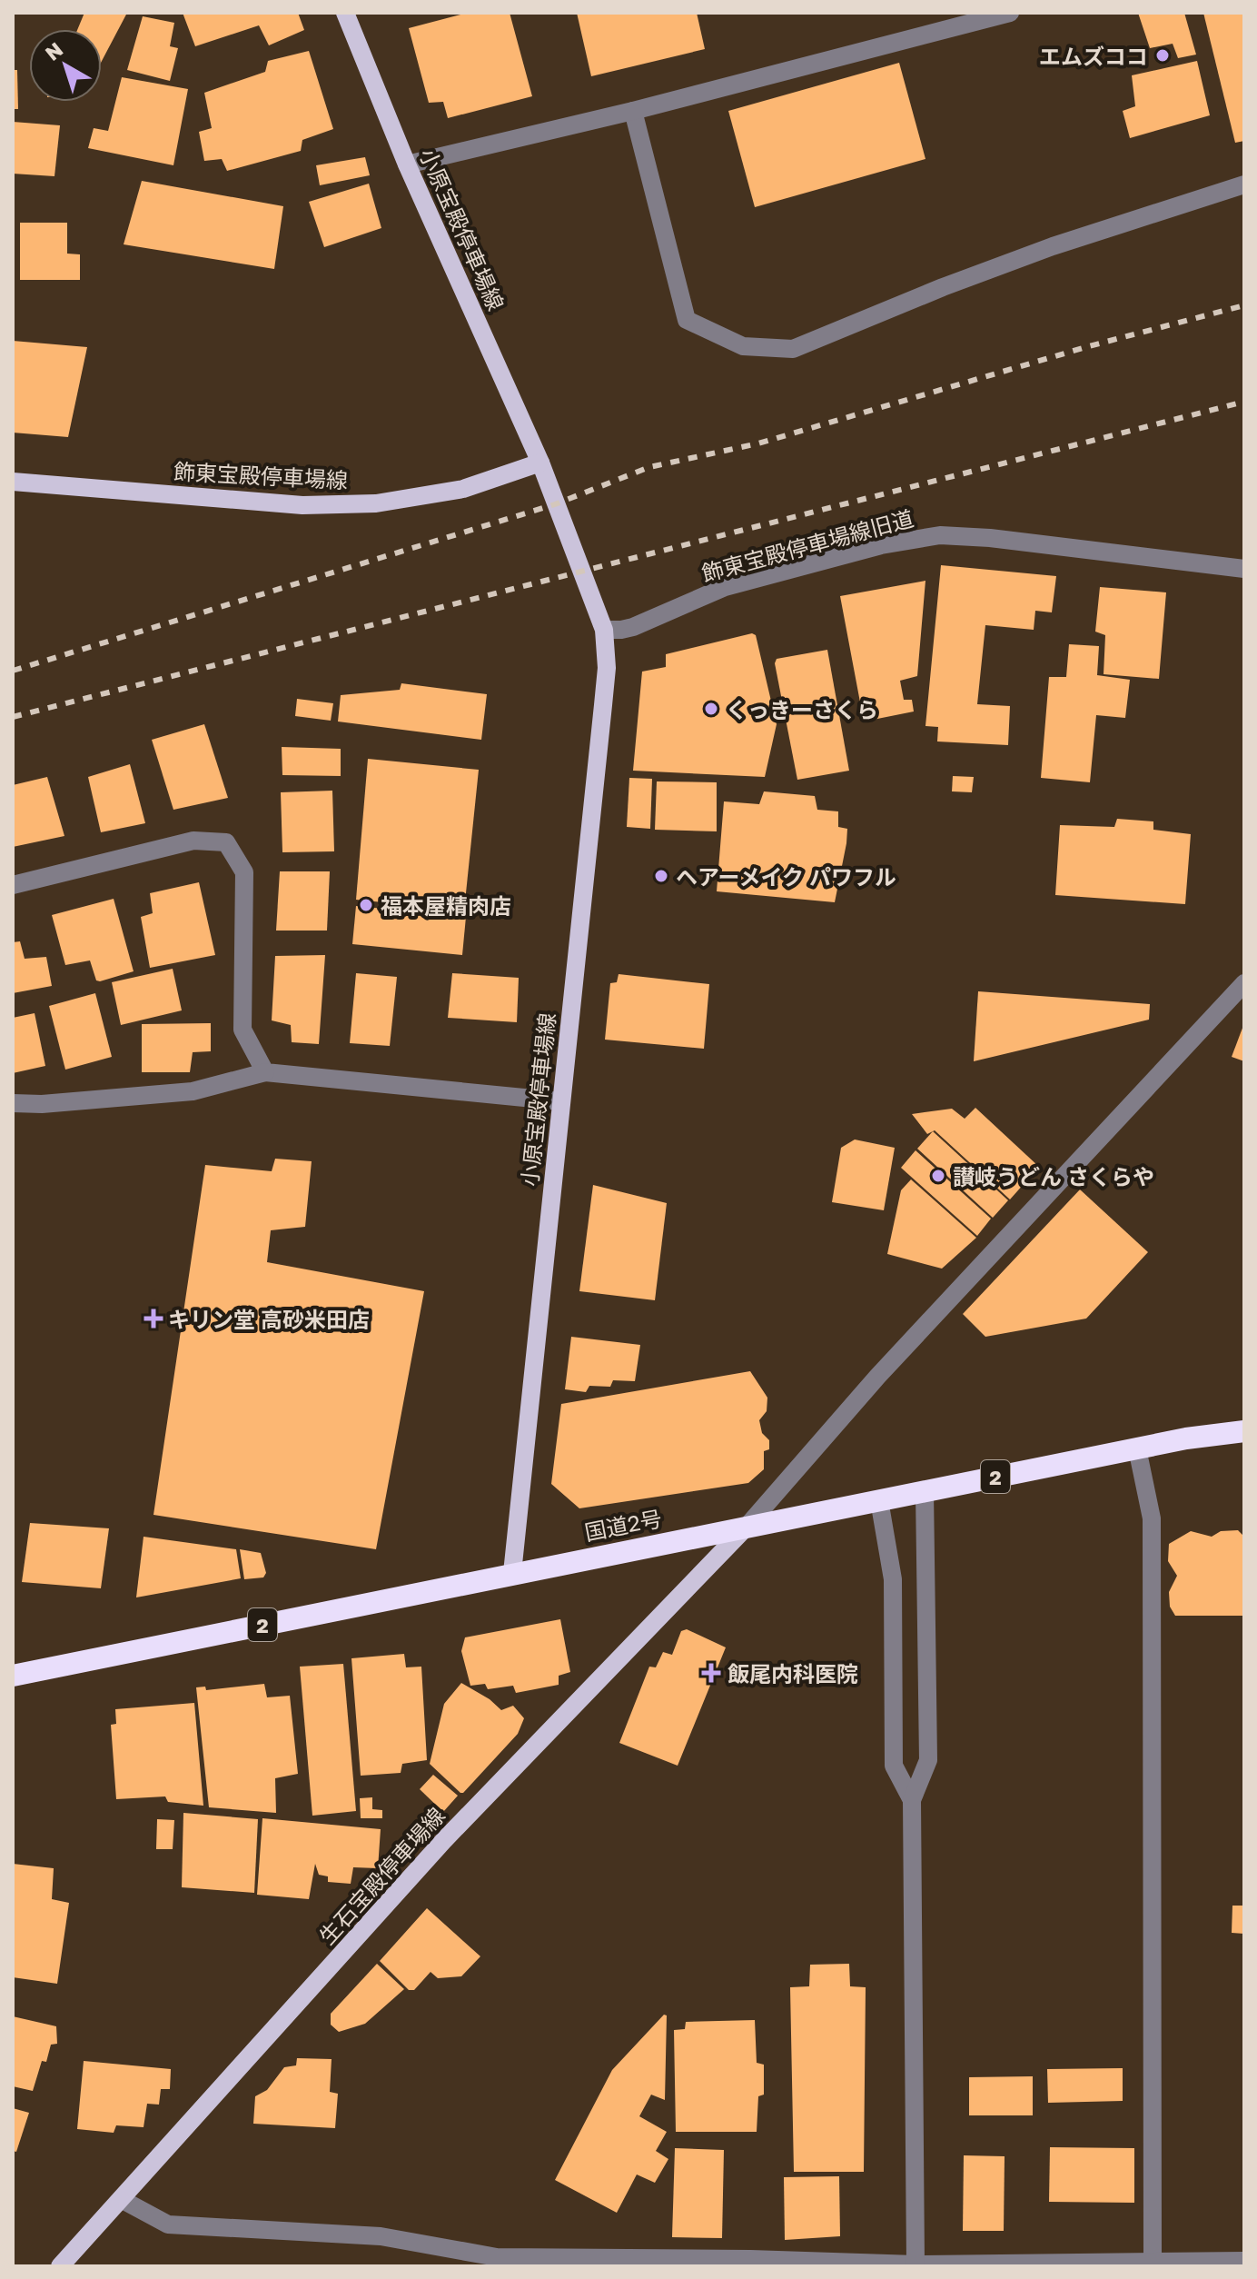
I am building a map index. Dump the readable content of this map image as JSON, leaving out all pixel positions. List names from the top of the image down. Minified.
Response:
{"streets":{"highway":["2","国道2号"],"main road":["小原宝殿停車場線","飾東宝殿停車場線","生石宝殿停車場線"],"street":["飾東宝殿停車場線旧道"]},"crossings":[["小原宝殿停車場線","飾東宝殿停車場線"],["小原宝殿停車場線","飾東宝殿停車場線旧道"],["小原宝殿停車場線","国道2号"],["国道2号","生石宝殿停車場線"]],"places":{"other":["エムズココ","くっきーさくら","ヘアーメイク パワフル","福本屋精肉店","讃岐うどん さくらや"],"health":["キリン堂 高砂米田店","飯尾内科医院"]},"north":"top left"}
